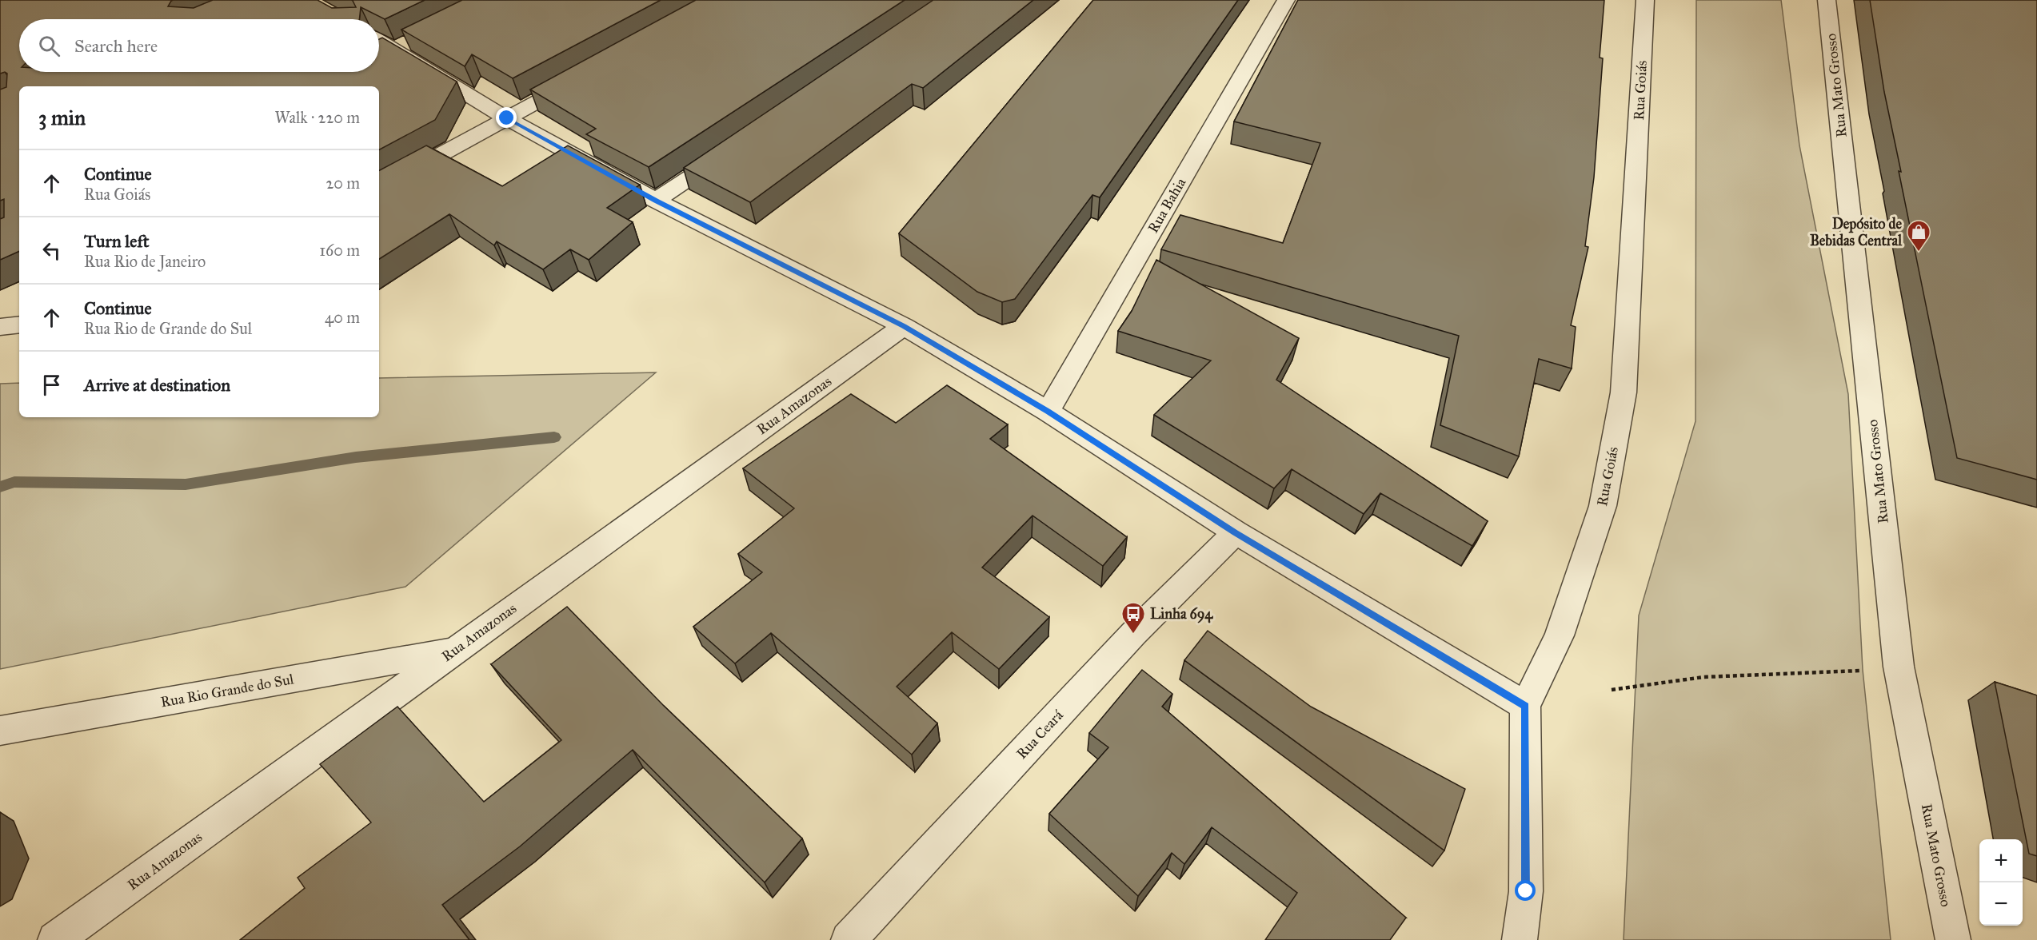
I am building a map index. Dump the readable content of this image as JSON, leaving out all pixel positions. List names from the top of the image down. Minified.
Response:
{"streets":{"street":["Rua Mato Grosso","Rua Goiás","Rua Bahia","Rua Amazonas","Rua Rio Grande do Sul","Rua Ceará"]},"crossings":[["Rua Amazonas","Rua Rio Grande do Sul"]],"places":{"shop":["Depósito de Bebidas Central"],"bus stop":["Linha 694"]},"page":{"search":"Search here","heading":["3 min","Walk · 220 m"],"list":[["Continue","Rua Goiás","20 m"],["Turn left","Rua Rio de Janeiro","160 m"],["Continue","Rua Rio de Grande do Sul","40 m"],"Arrive at destination"],"map_buttons":["+","−"]}}
